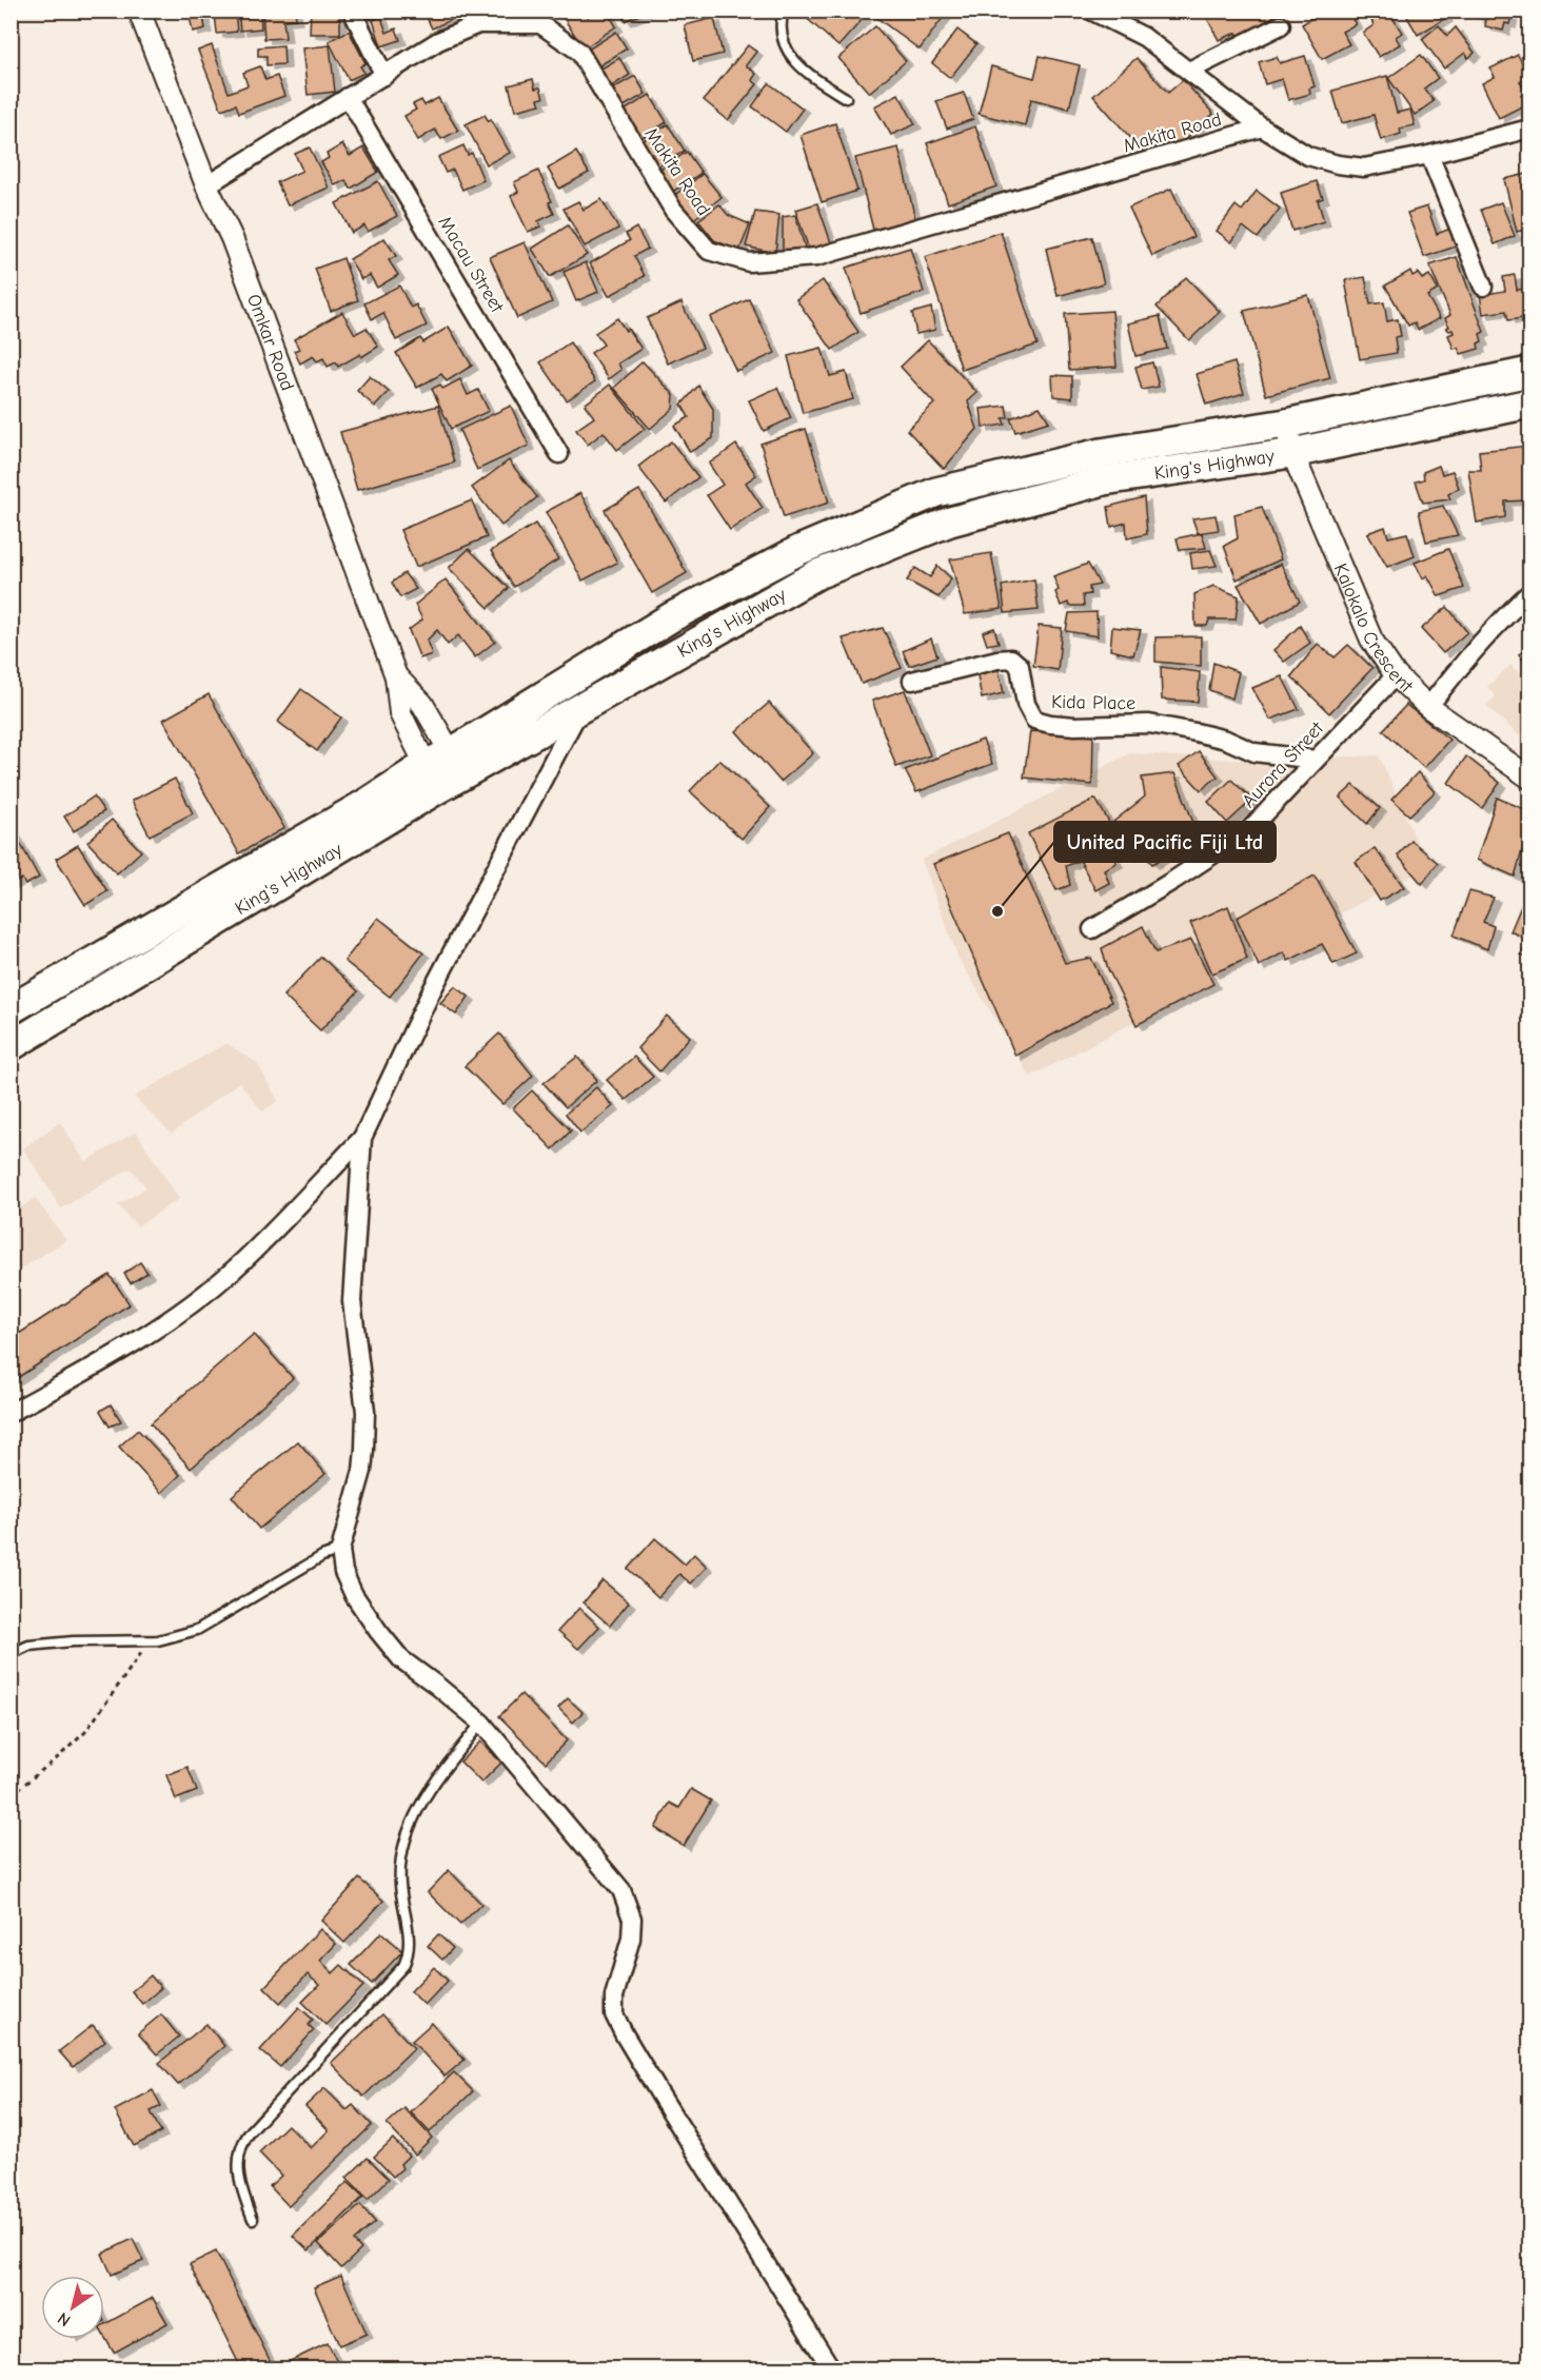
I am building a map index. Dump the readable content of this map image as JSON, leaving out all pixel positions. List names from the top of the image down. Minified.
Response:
{"streets":{"highway":["King's Highway"],"street":["Makita Road","Macau Street","Omkar Road","Kalokalo Crescent","Kida Place","Aurora Street"]},"crossings":[["Makita Road","Macau Street"],["Makita Road","Omkar Road"],["Omkar Road","King's Highway"],["King's Highway","Kalokalo Crescent"],["Kalokalo Crescent","Aurora Street"],["Kida Place","Aurora Street"]],"places":["United Pacific Fiji Ltd"],"north":"bottom left"}
